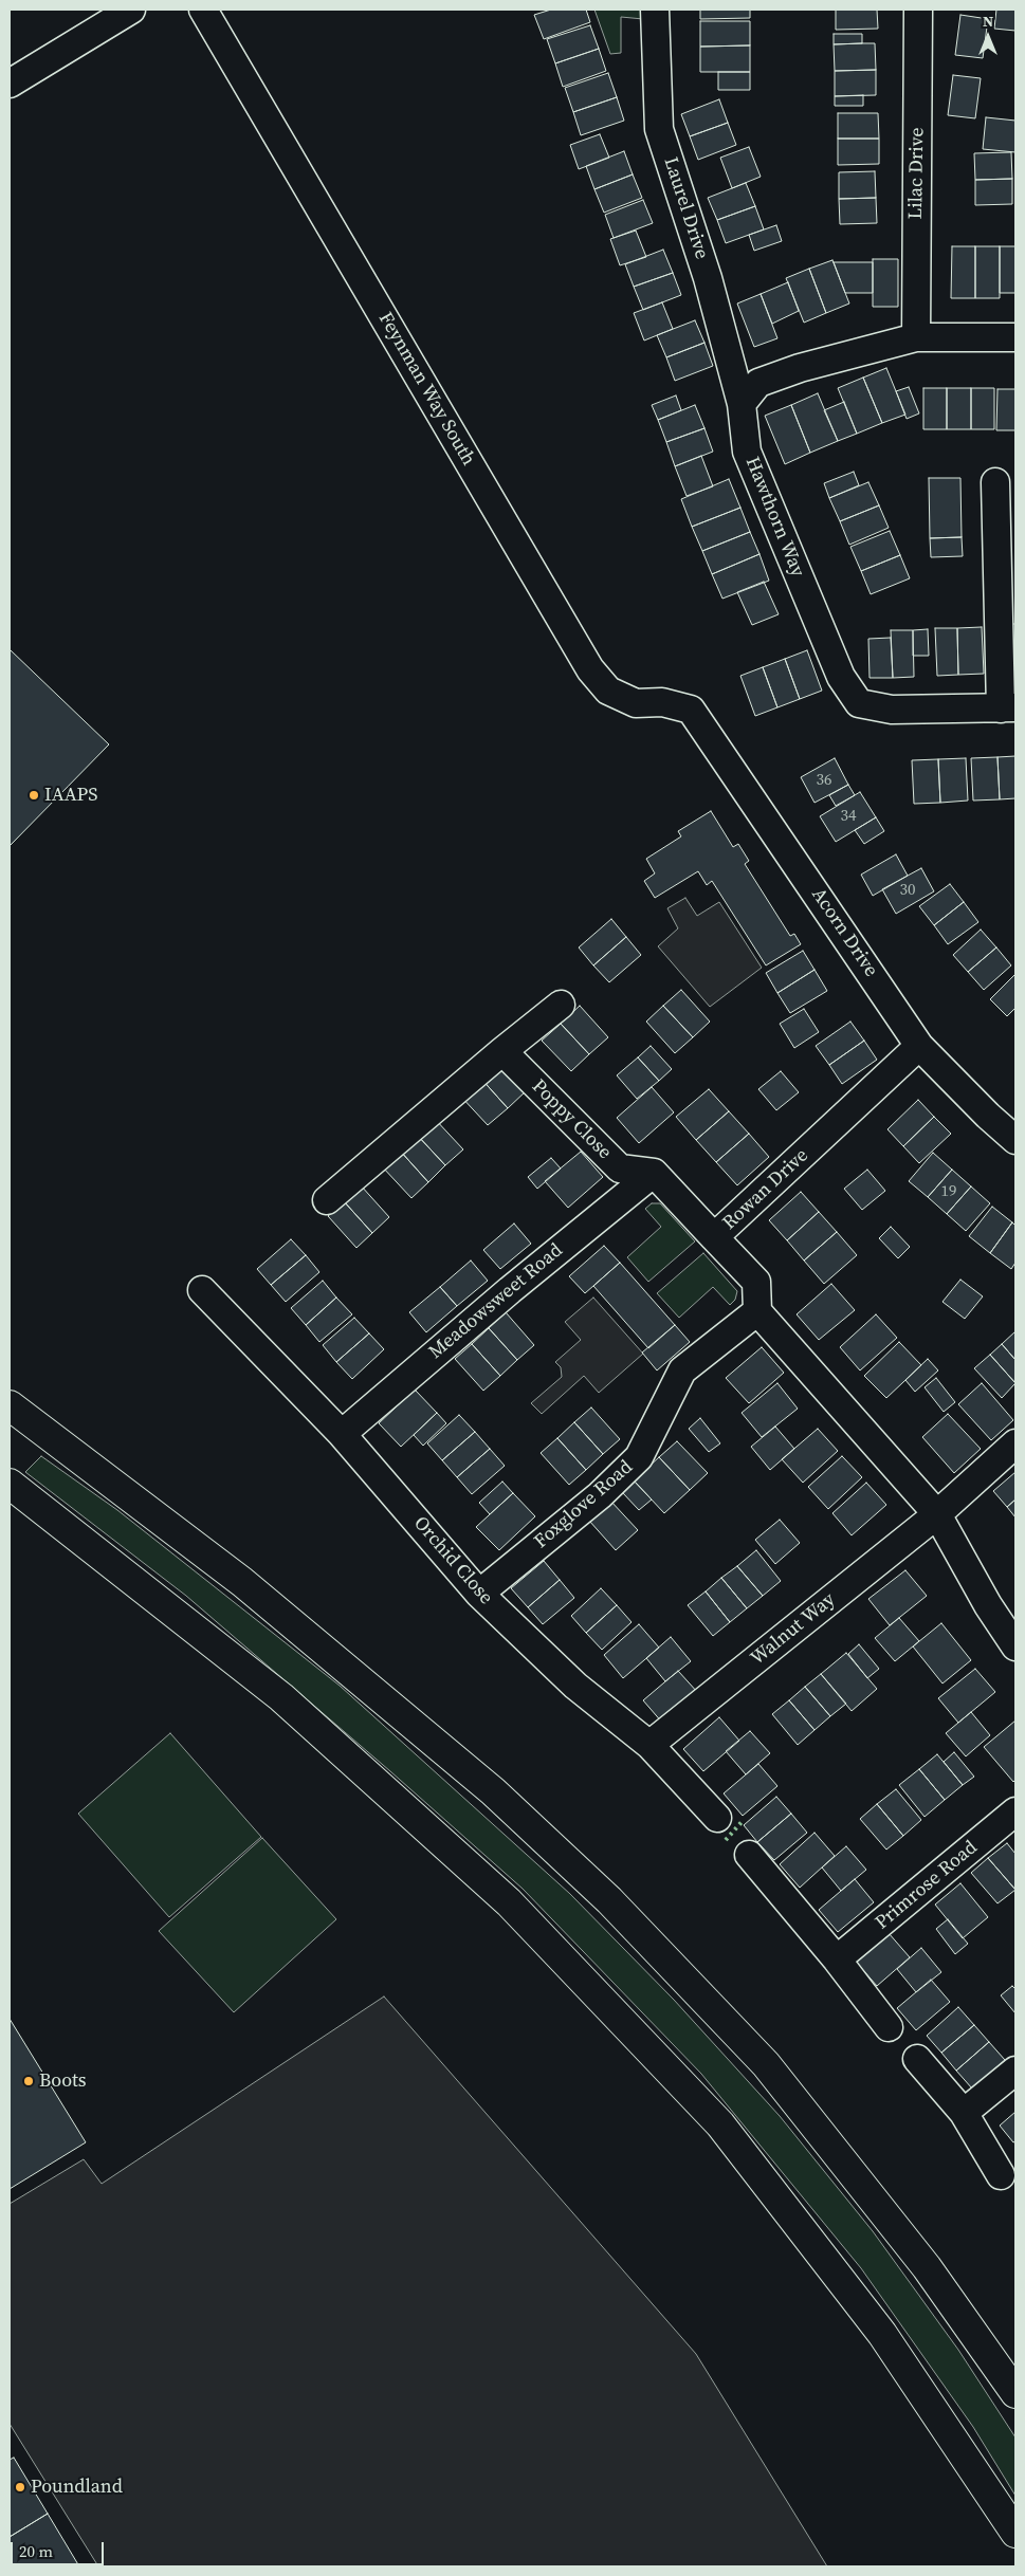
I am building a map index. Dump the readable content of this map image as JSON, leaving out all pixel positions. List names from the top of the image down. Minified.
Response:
{"streets":{"street":["Lilac Drive","Laurel Drive","Feynman Way South","Hawthorn Way","Acorn Drive","Poppy Close","Rowan Drive","Meadowsweet Road","Foxglove Road","Orchid Close","Walnut Way","Primrose Road"]},"crossings":[["Laurel Drive","Hawthorn Way"],["Feynman Way South","Acorn Drive"],["Acorn Drive","Rowan Drive"],["Poppy Close","Meadowsweet Road"],["Rowan Drive","Foxglove Road"],["Meadowsweet Road","Orchid Close"],["Foxglove Road","Orchid Close"],["Orchid Close","Walnut Way"]],"places":["IAAPS","Boots","Poundland"],"house_numbers":["36","34","30","19"],"scale_bar":"20 m","north":"top"}
